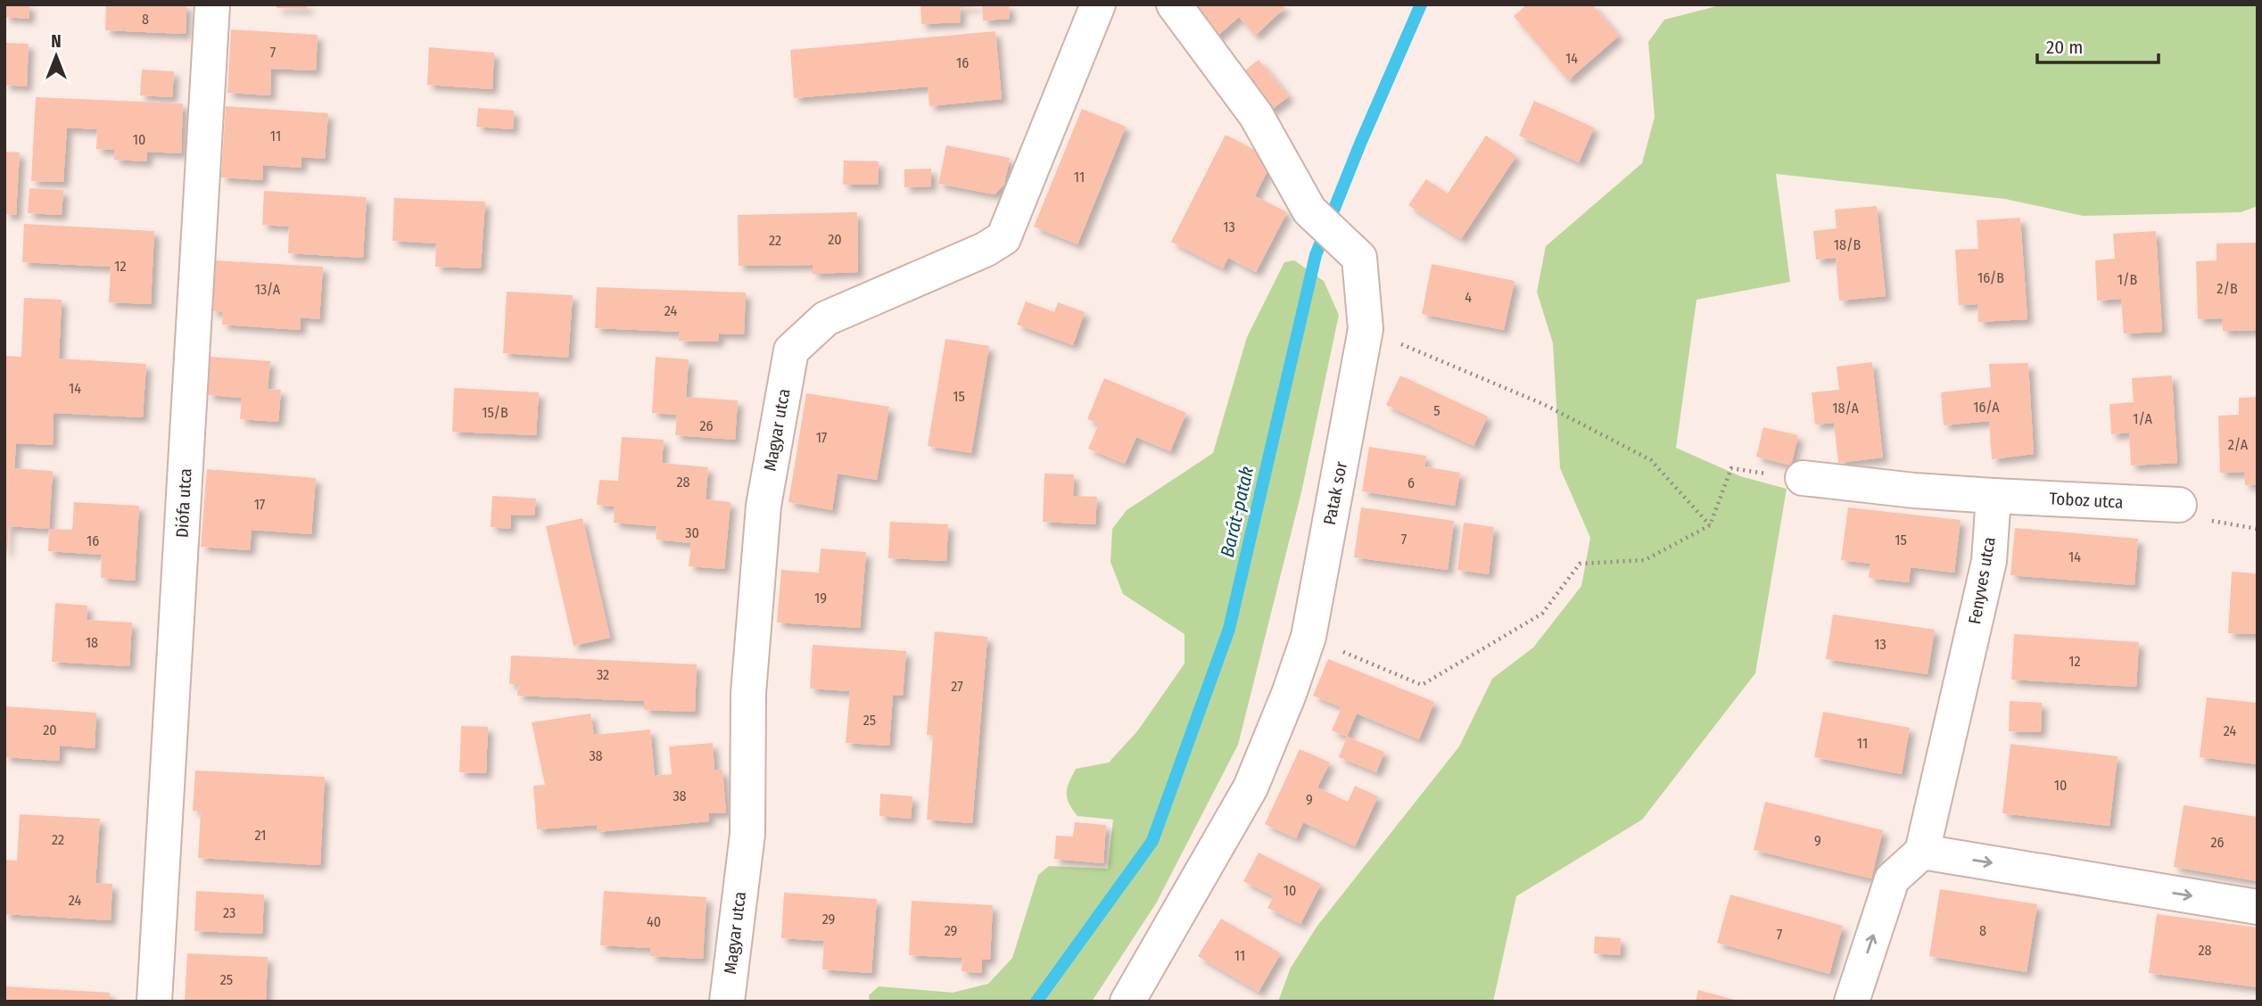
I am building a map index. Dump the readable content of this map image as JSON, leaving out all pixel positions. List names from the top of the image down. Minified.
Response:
{"streets":{"street":["Magyar utca","Patak sor","Toboz utca","Diófa utca","Fenyves utca"]},"crossings":[["Toboz utca","Fenyves utca"]],"water":["Barát-patak"],"house_numbers":["8","7","14","16","11","10","11","13","20","22","18/B","12","16/B","1/B","2/B","13/A","4","24","14","15","16/A","18/A","5","15/B","1/A","26","17","2/A","28","6","17","30","7","15","16","14","19","18","13","12","32","27","25","20","24","11","38","10","38","9","21","22","9","26","10","24","23","29","40","29","8","7","28","11","25"],"scale_bar":"20 m","north":"top"}
